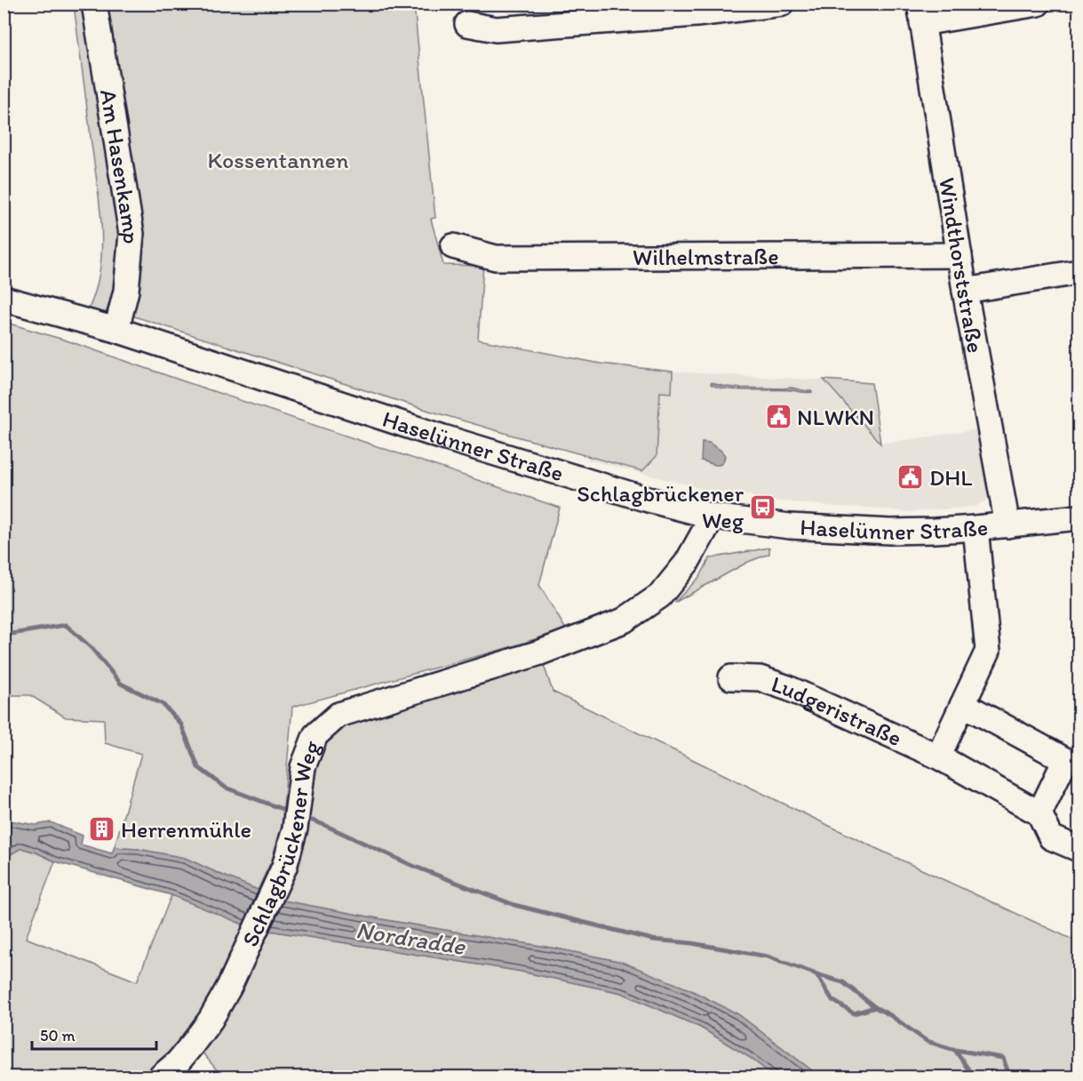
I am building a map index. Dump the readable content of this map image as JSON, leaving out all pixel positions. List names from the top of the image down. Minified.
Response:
{"streets":{"street":["Am Hasenkamp","Wilhelmstraße","Windthorststraße","Haselünner Straße","Ludgeristraße","Schlagbrückener Weg"]},"crossings":[["Am Hasenkamp","Haselünner Straße"],["Wilhelmstraße","Windthorststraße"],["Windthorststraße","Haselünner Straße"],["Haselünner Straße","Schlagbrückener Weg"]],"water":["Nordradde"],"parks":["Kossentannen"],"places":{"public building":["NLWKN","DHL"],"bus stop":["Schlagbrückener Weg"],"building":["Herrenmühle"]},"scale_bar":"50 m"}
